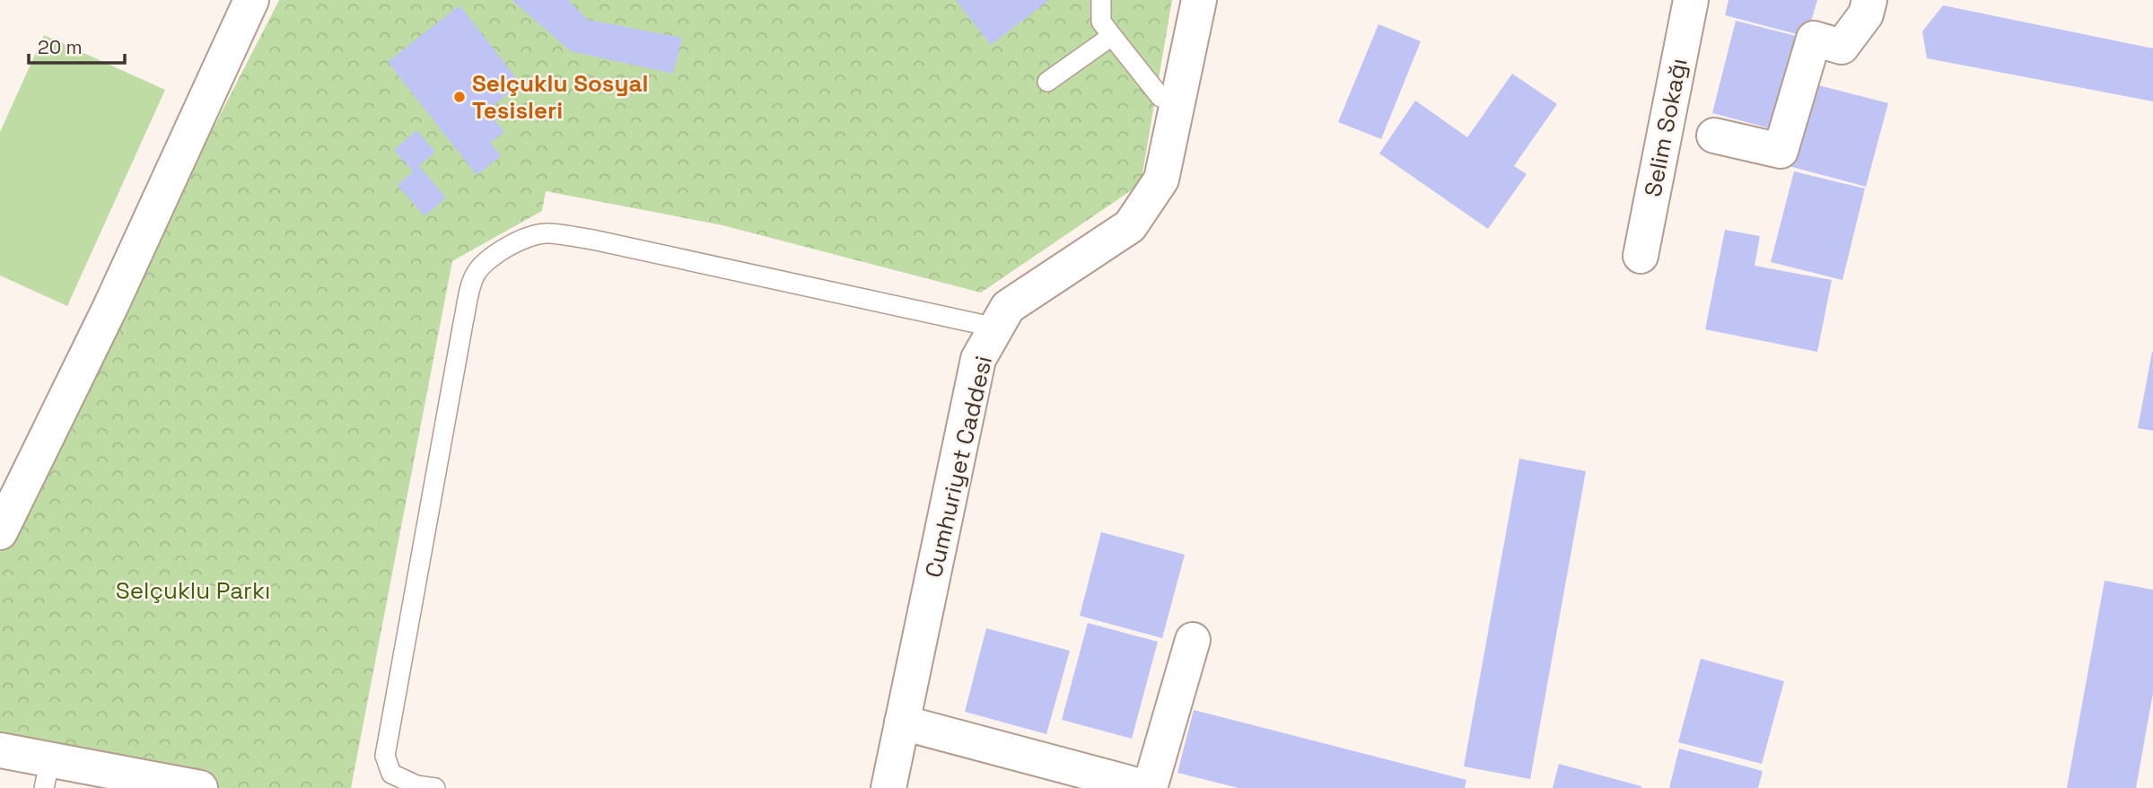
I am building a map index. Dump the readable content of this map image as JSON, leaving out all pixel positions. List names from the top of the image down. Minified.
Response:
{"streets":{"street":["Selim Sokağı","Cumhuriyet Caddesi"]},"parks":["Selçuklu Parkı"],"places":["Selçuklu Sosyal Tesisleri"],"scale_bar":"20 m"}
